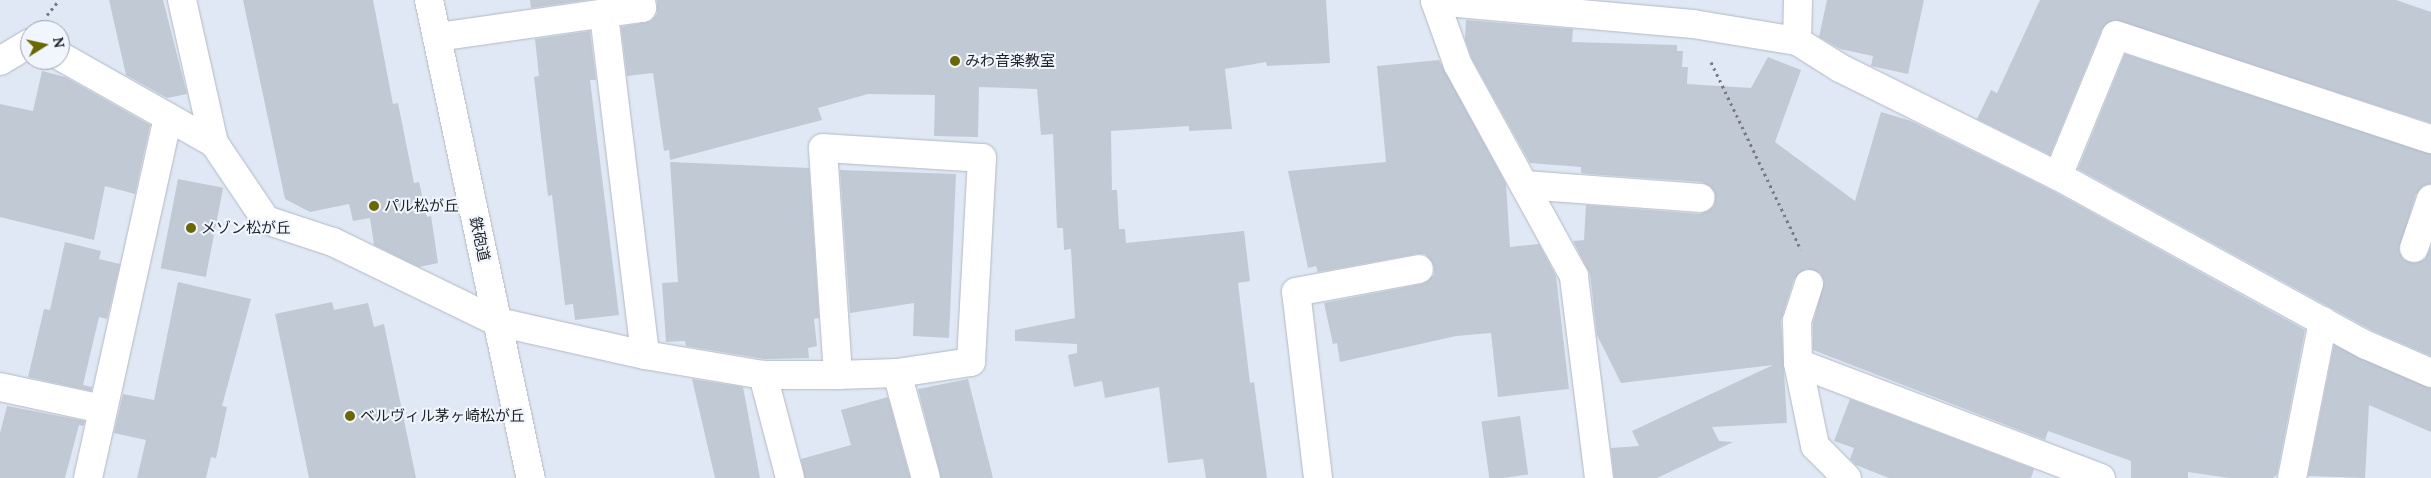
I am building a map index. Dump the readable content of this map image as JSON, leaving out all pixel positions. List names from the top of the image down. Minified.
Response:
{"streets":{"street":["鉄砲道"]},"places":["みわ音楽教室","パル松が丘","メゾン松が丘","ベルヴィル茅ヶ崎松が丘"],"north":"right"}
